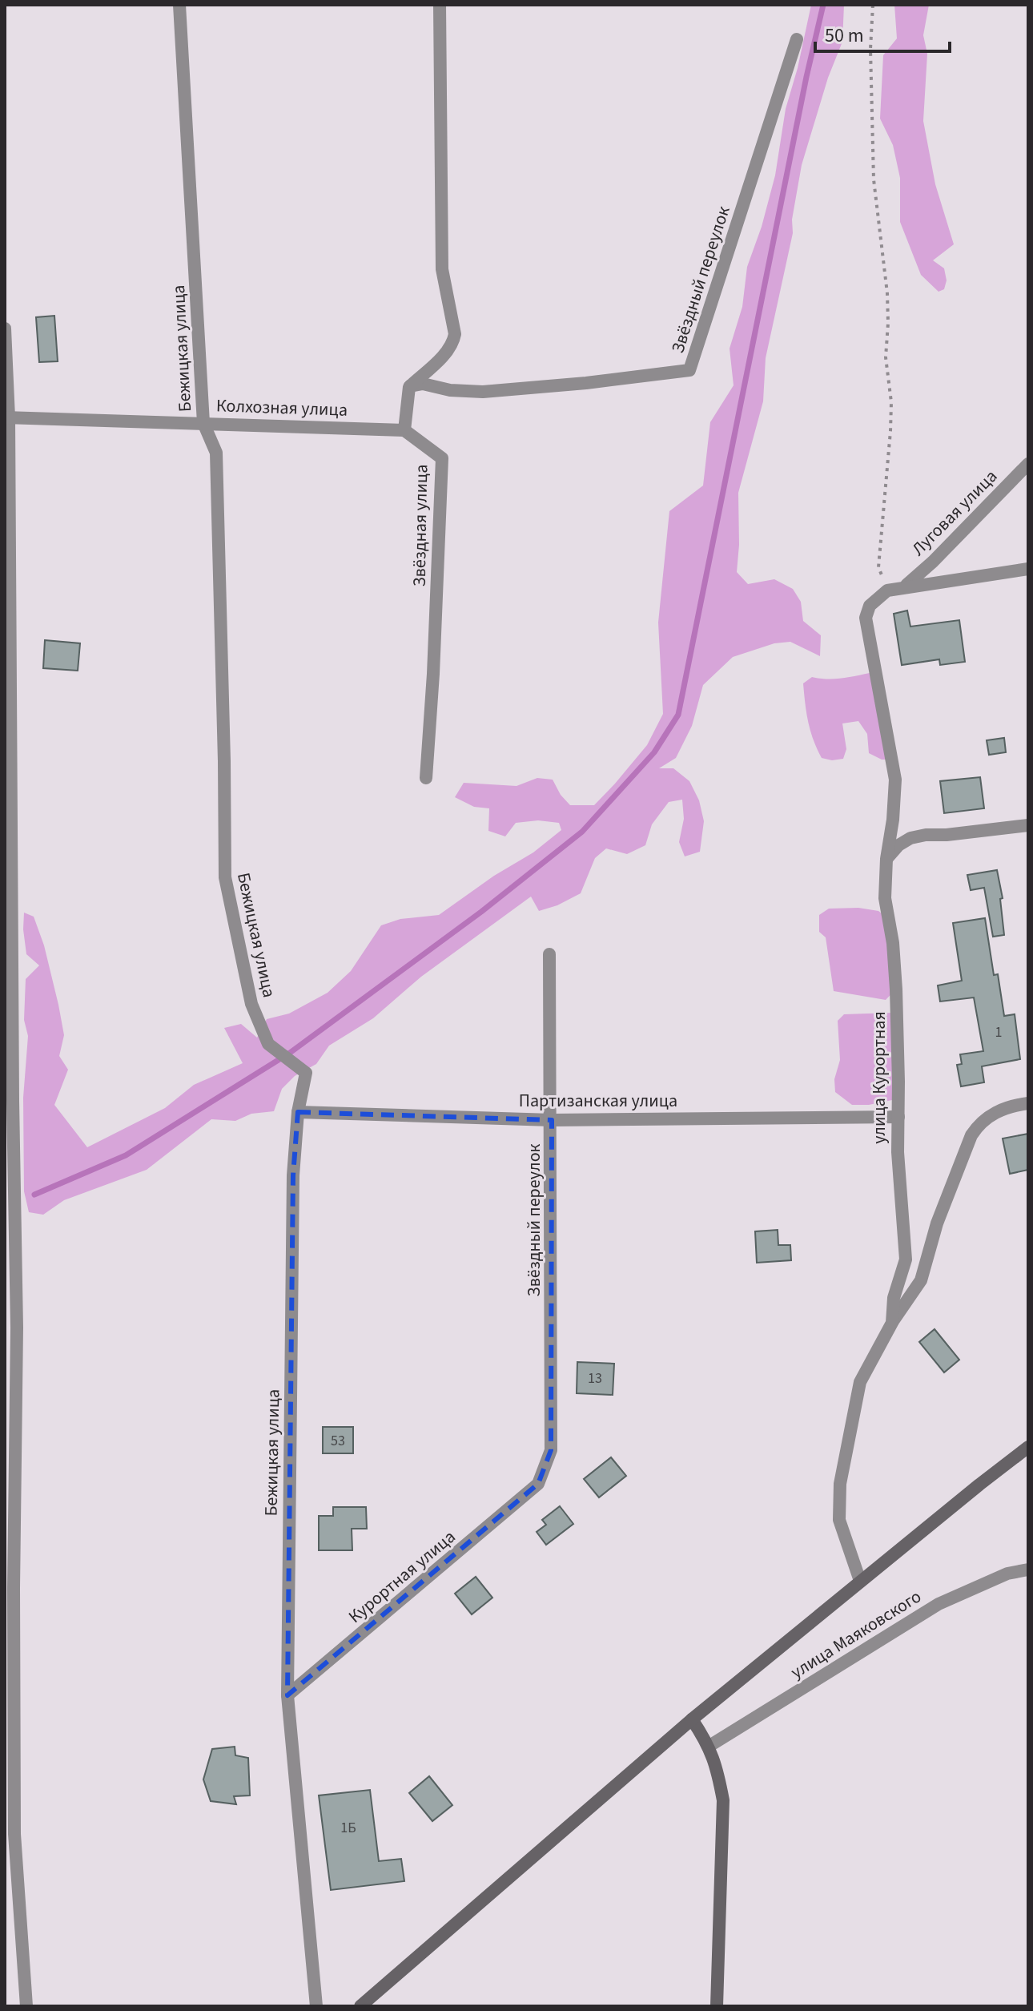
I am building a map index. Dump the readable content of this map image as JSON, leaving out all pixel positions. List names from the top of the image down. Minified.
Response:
{"streets":{"street":["Звёздный переулок","Бежицкая улица","Колхозная улица","Луговая улица","Звёздная улица","улица Курортная","Партизанская улица","Курортная улица","улица Маяковского"]},"crossings":[["Звёздный переулок","Партизанская улица"],["Звёздный переулок","Курортная улица"],["Бежицкая улица","Колхозная улица"],["Бежицкая улица","Партизанская улица"],["Бежицкая улица","Курортная улица"],["Колхозная улица","Звёздная улица"],["улица Курортная","Партизанская улица"]],"house_numbers":["1","13","53","1Б"],"scale_bar":"50 m"}
